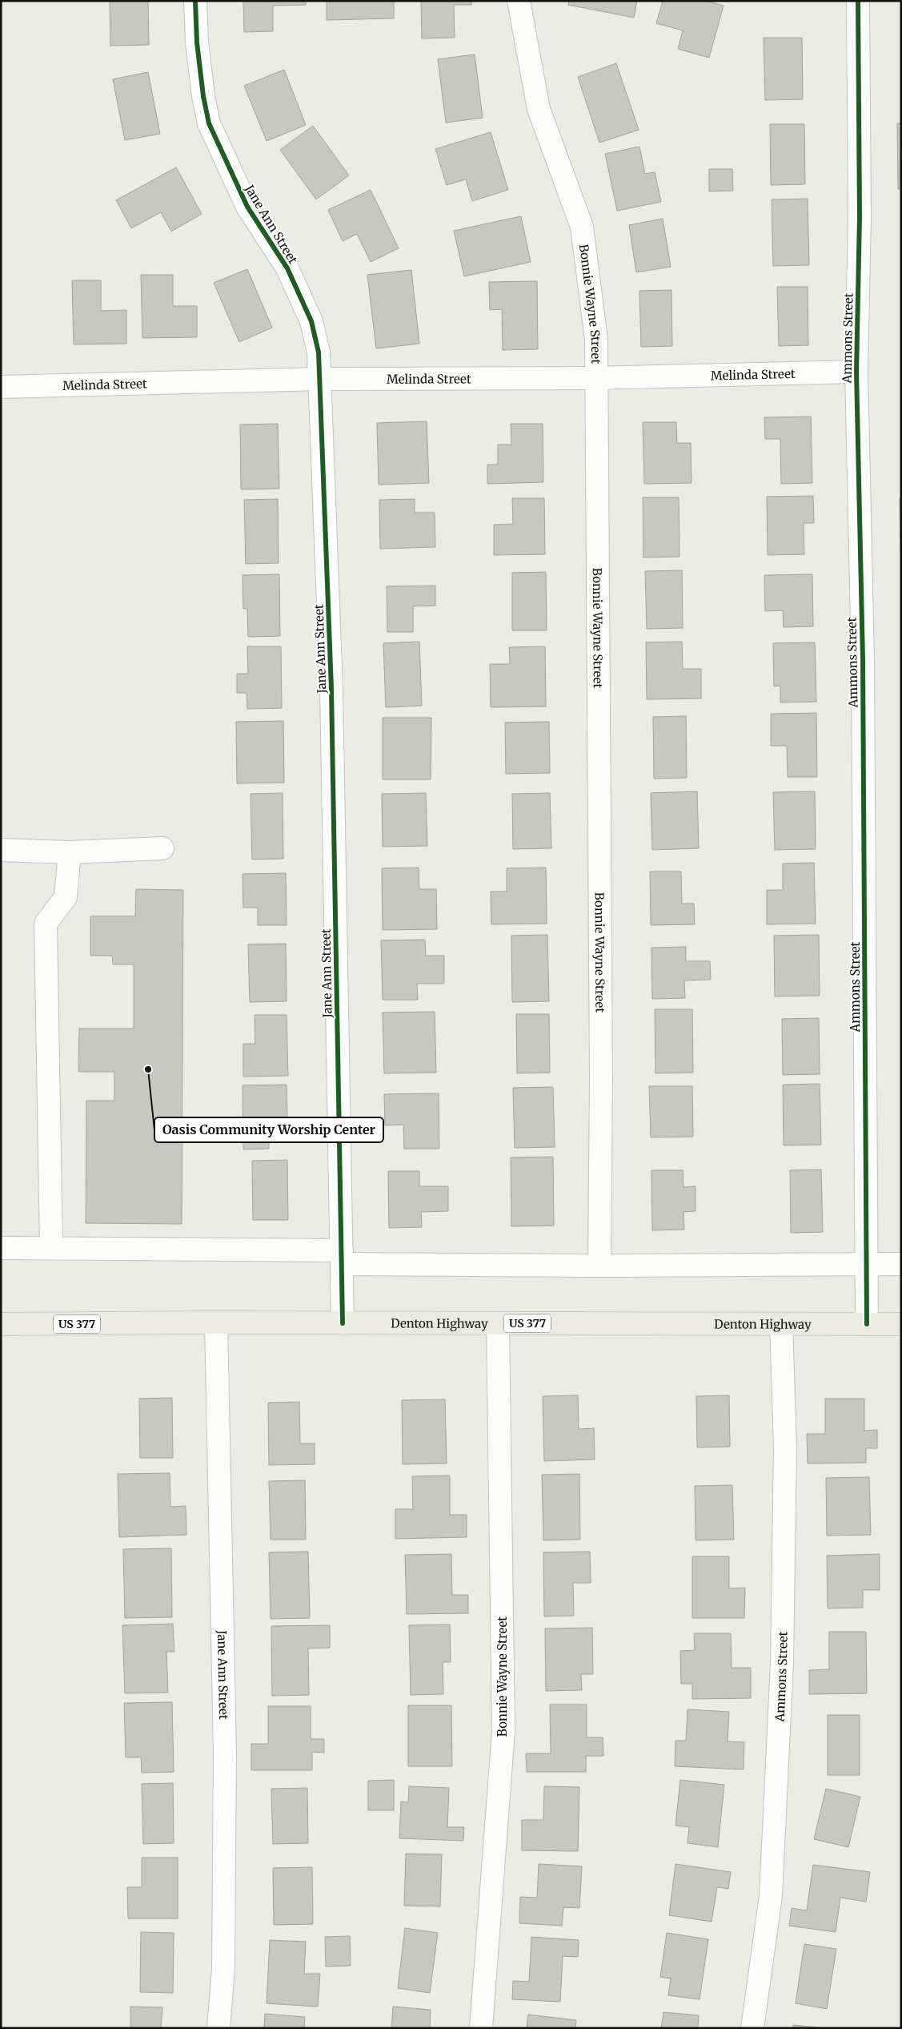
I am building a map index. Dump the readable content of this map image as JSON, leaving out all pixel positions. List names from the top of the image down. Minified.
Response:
{"streets":{"main road":["Denton Highway","US 377"],"street":["Jane Ann Street","Bonnie Wayne Street","Ammons Street","Melinda Street"]},"crossings":[["Jane Ann Street","Melinda Street"],["Jane Ann Street","Denton Highway"],["Bonnie Wayne Street","Melinda Street"],["Bonnie Wayne Street","Denton Highway"],["Ammons Street","Melinda Street"],["Ammons Street","Denton Highway"]],"places":["Oasis Community Worship Center"]}
